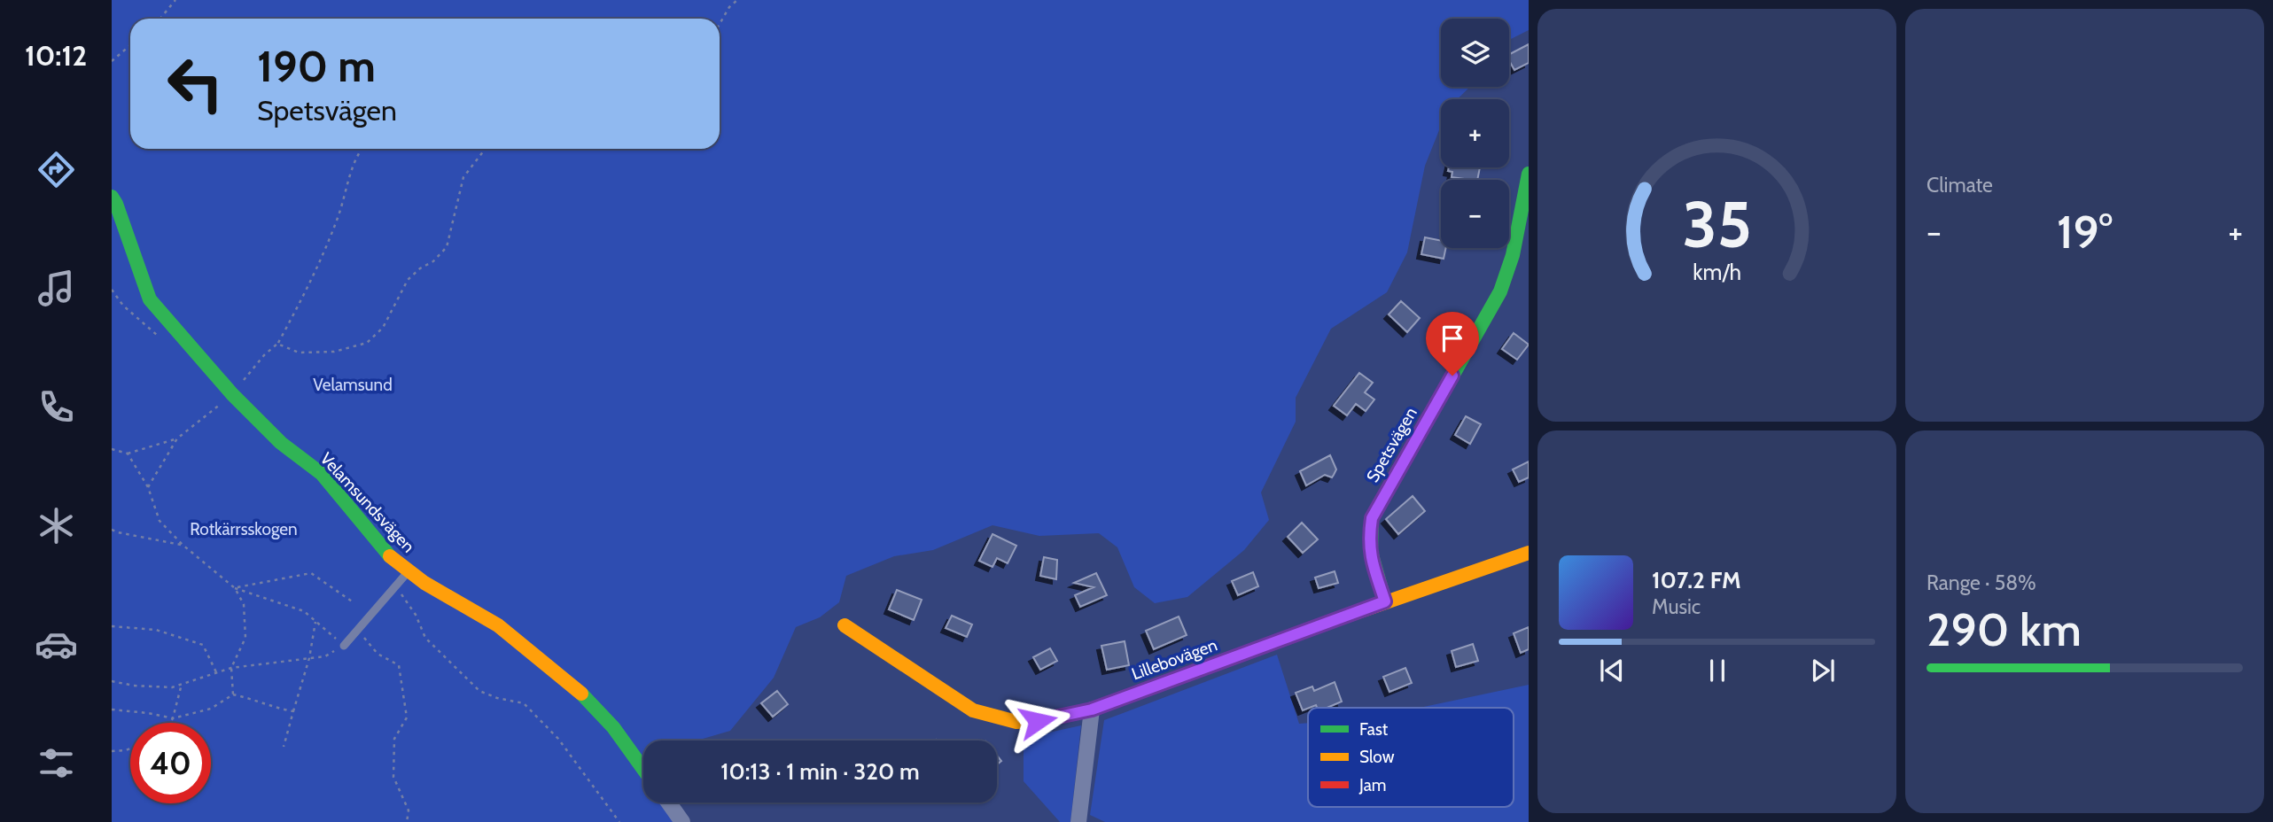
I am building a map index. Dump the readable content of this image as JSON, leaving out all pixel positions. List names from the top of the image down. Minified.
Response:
{"streets":{"street":["Spetsvägen","Velamsundsvägen","Lillebovägen"]},"crossings":[["Spetsvägen","Lillebovägen"]],"parks":["Velamsund","Rotkärrsskogen"],"legend":["Fast","Slow","Jam"],"page":{"tabs":"10:12","tile":["Climate",["Range · 58%","290 km"]],"map_buttons":["+","−"],"turn":["190 m","Spetsvägen"],"heat":["−","19°","+"],"song":["107.2 FM","Music"],"limit":"40","trip":"10:13 · 1 min · 320 m","gauge":["35","km/h"]}}
